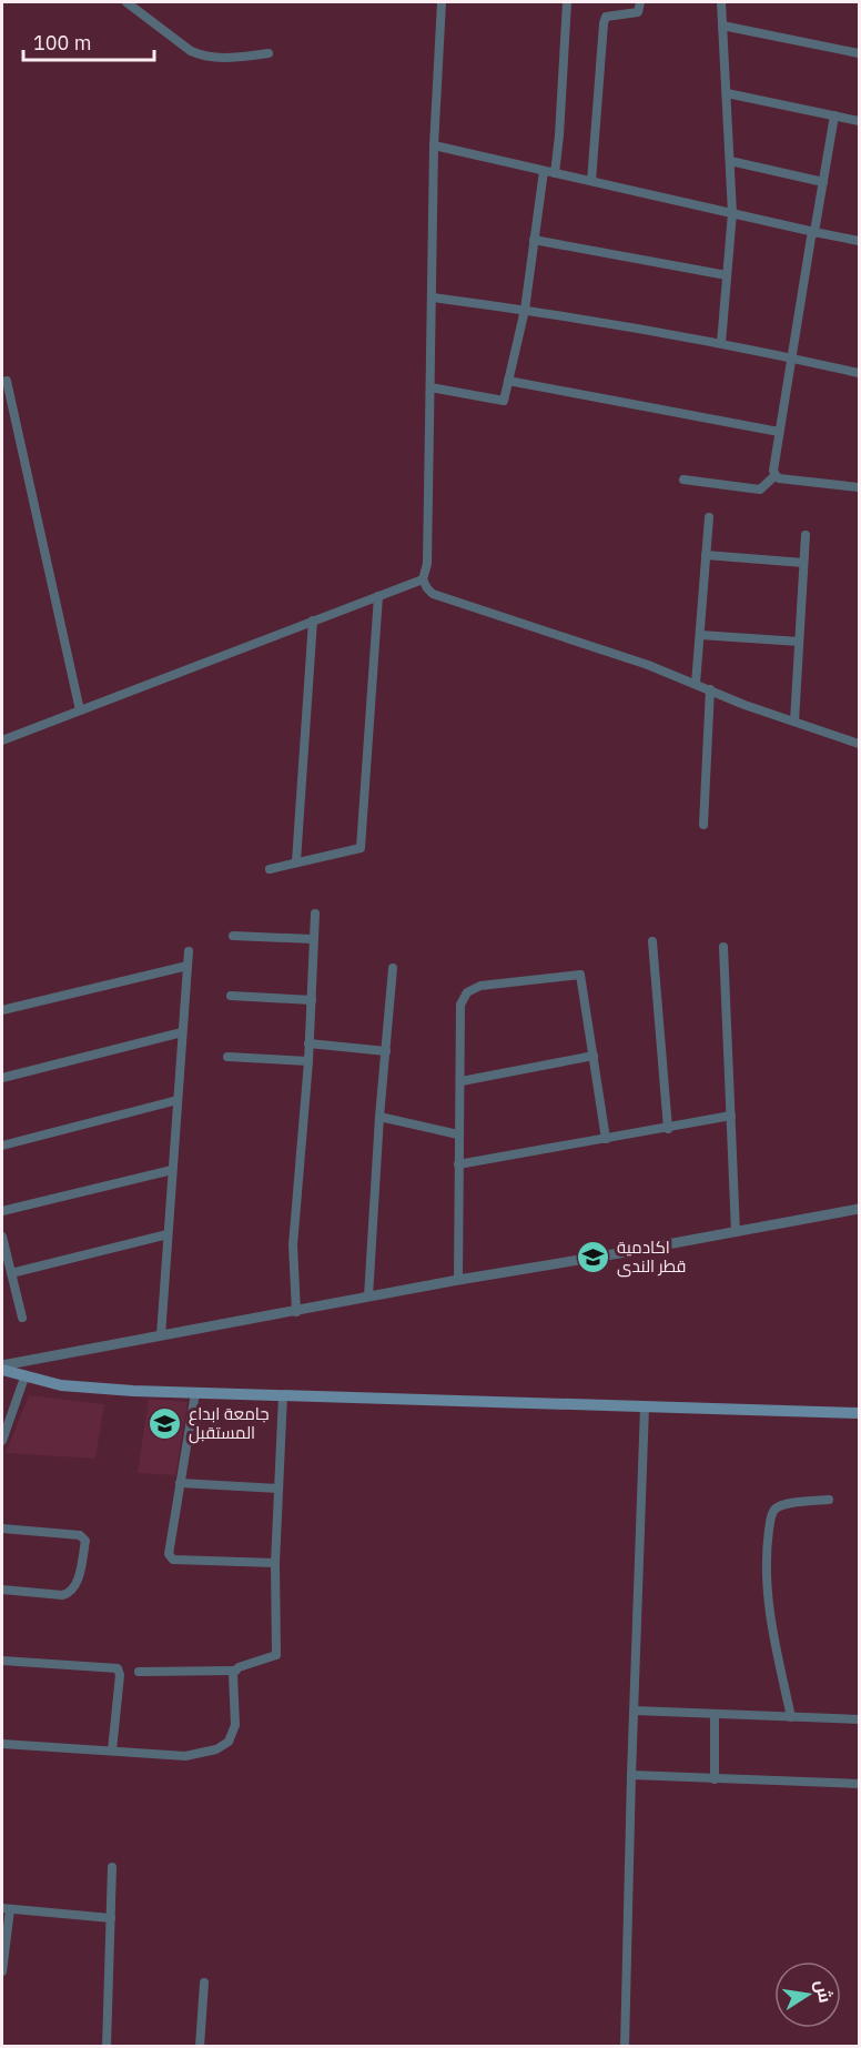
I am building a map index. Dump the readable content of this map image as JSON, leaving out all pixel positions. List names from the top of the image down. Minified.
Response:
{"places":{"school or university":["اكادمية قطر الندى","جامعة ابداع المستقبل"]},"scale_bar":"100 m","north":"right"}
